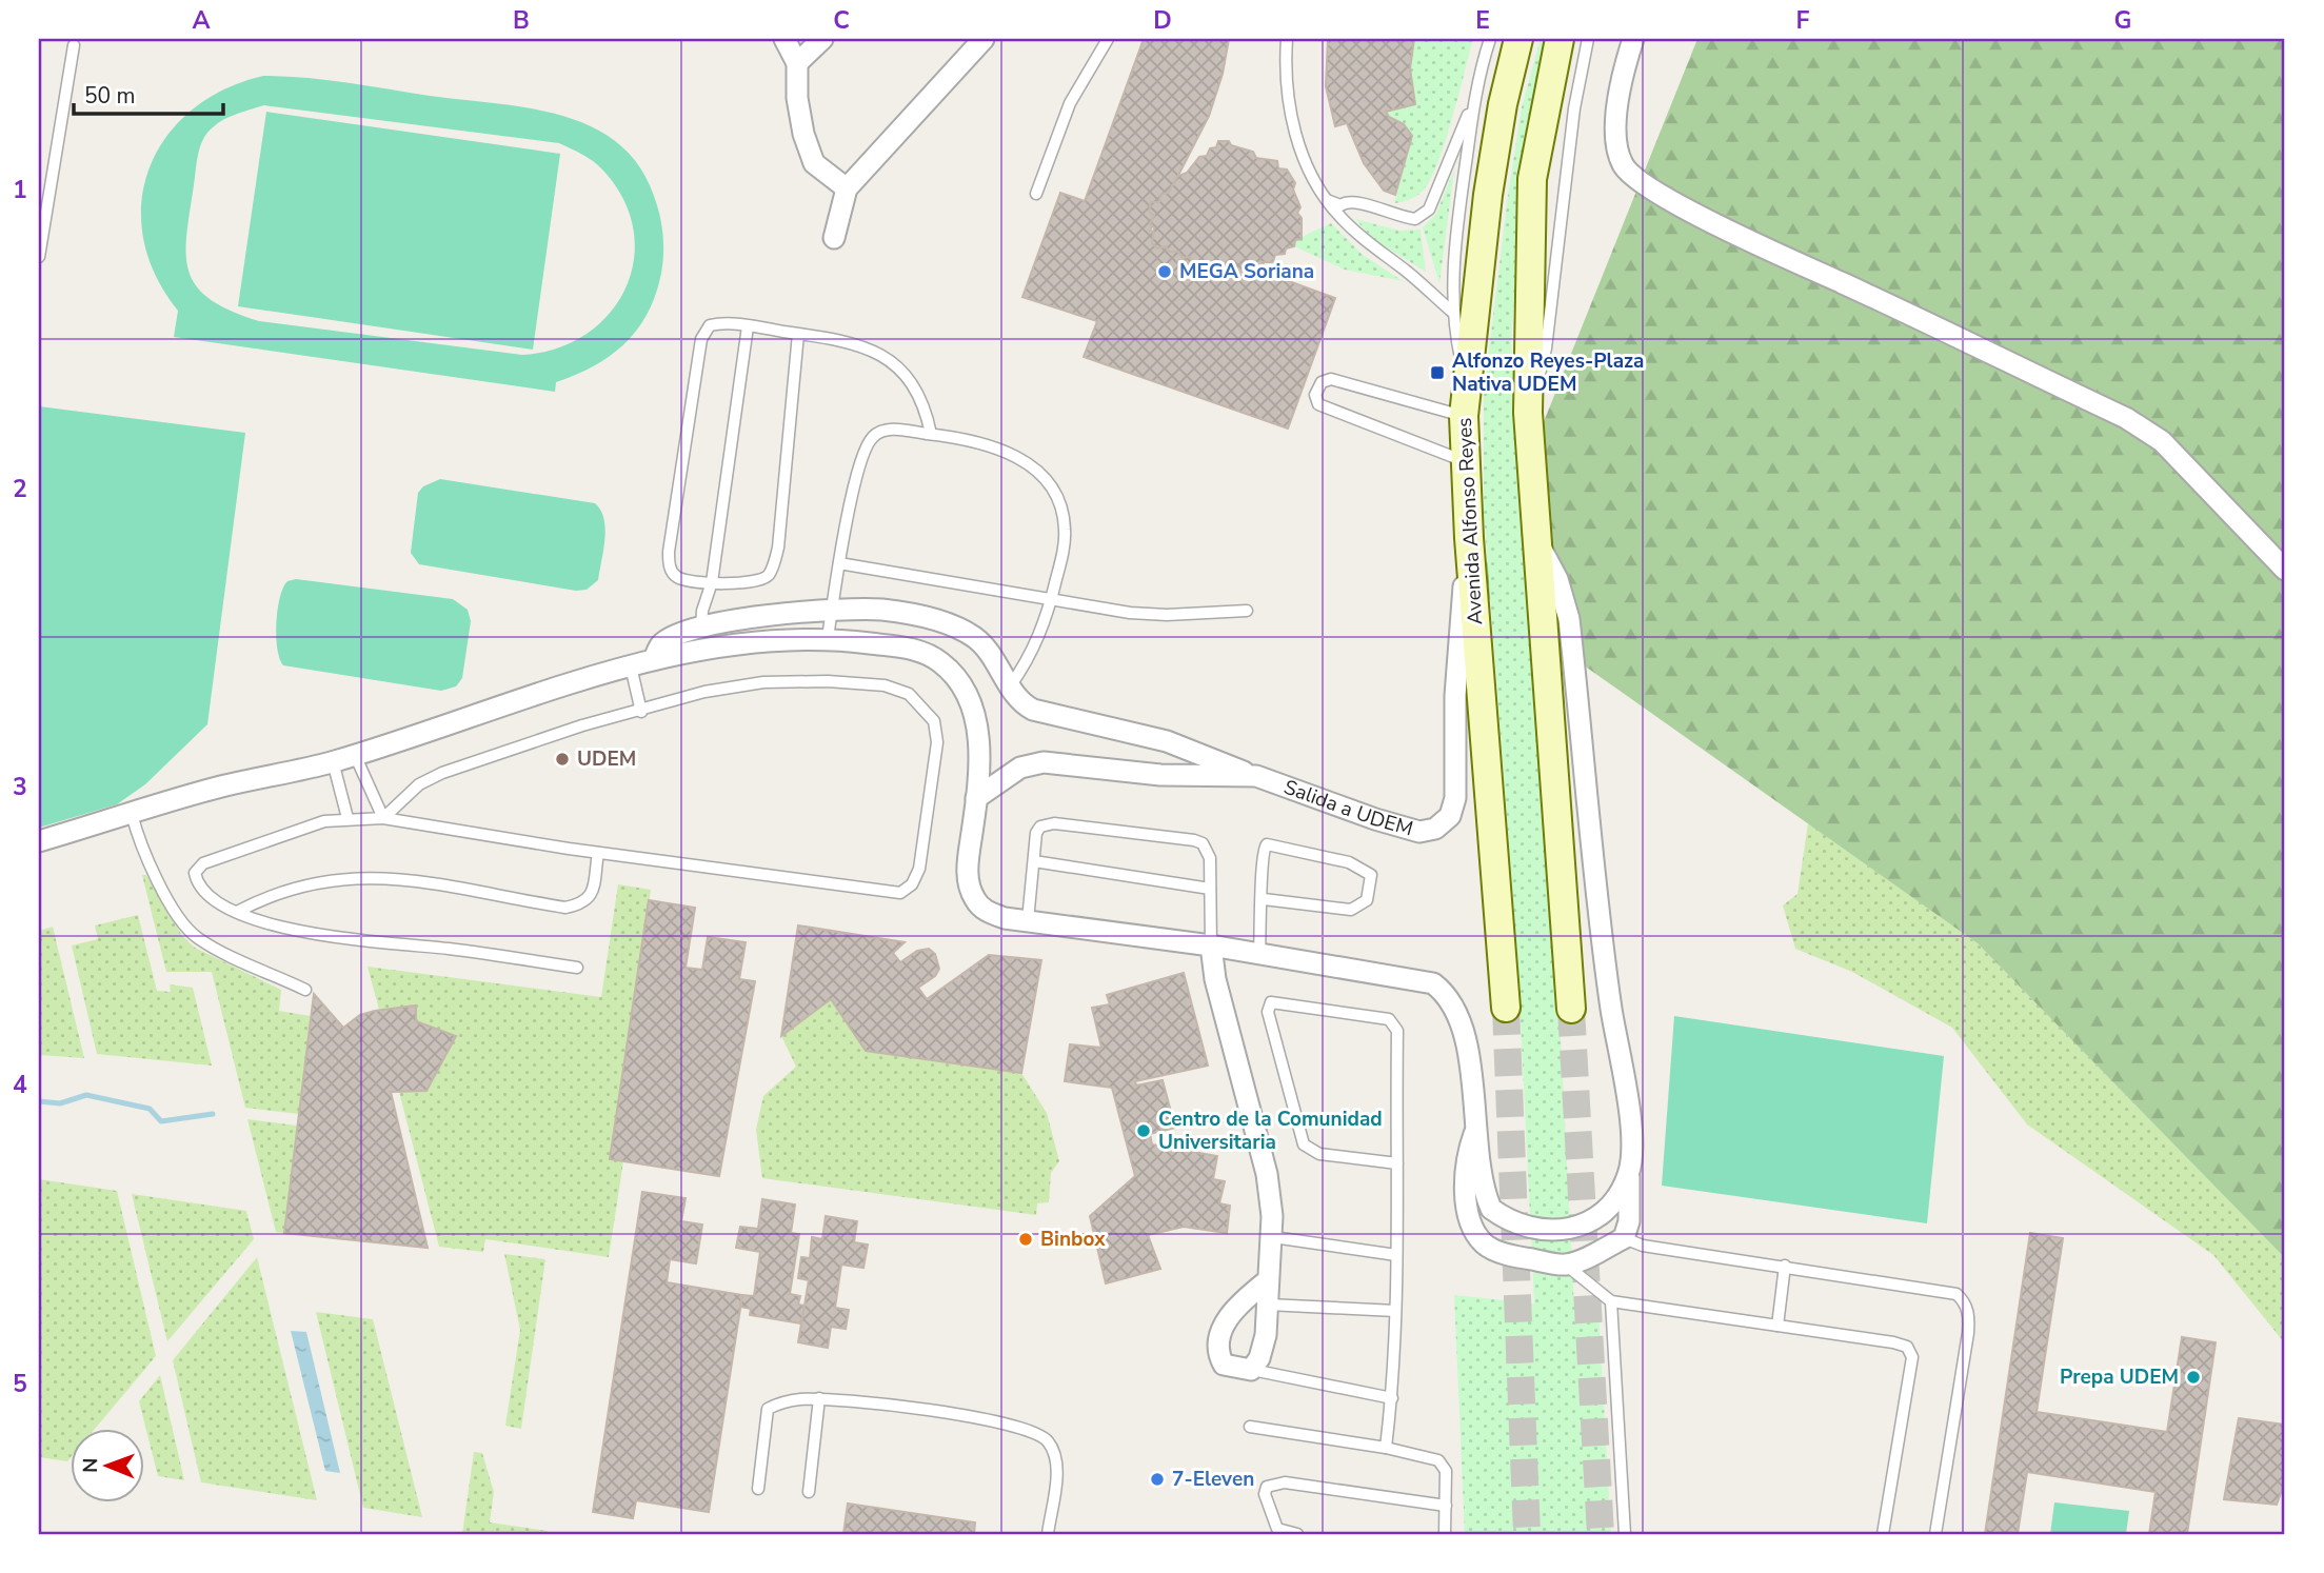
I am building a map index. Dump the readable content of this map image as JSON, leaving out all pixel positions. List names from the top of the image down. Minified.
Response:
{"streets":{"main road":["Avenida Alfonso Reyes"],"street":["Salida a UDEM"]},"crossings":[["Avenida Alfonso Reyes","Salida a UDEM"]],"places":{"other":["MEGA Soriana","UDEM","Centro de la Comunidad Universitaria","Binbox","Prepa UDEM","7-Eleven"],"transit":["Alfonzo Reyes-Plaza Nativa UDEM"]},"scale_bar":"50 m","north":"left","grid":{"columns":["A","B","C","D","E","F","G"],"rows":["1","2","3","4","5"]}}
